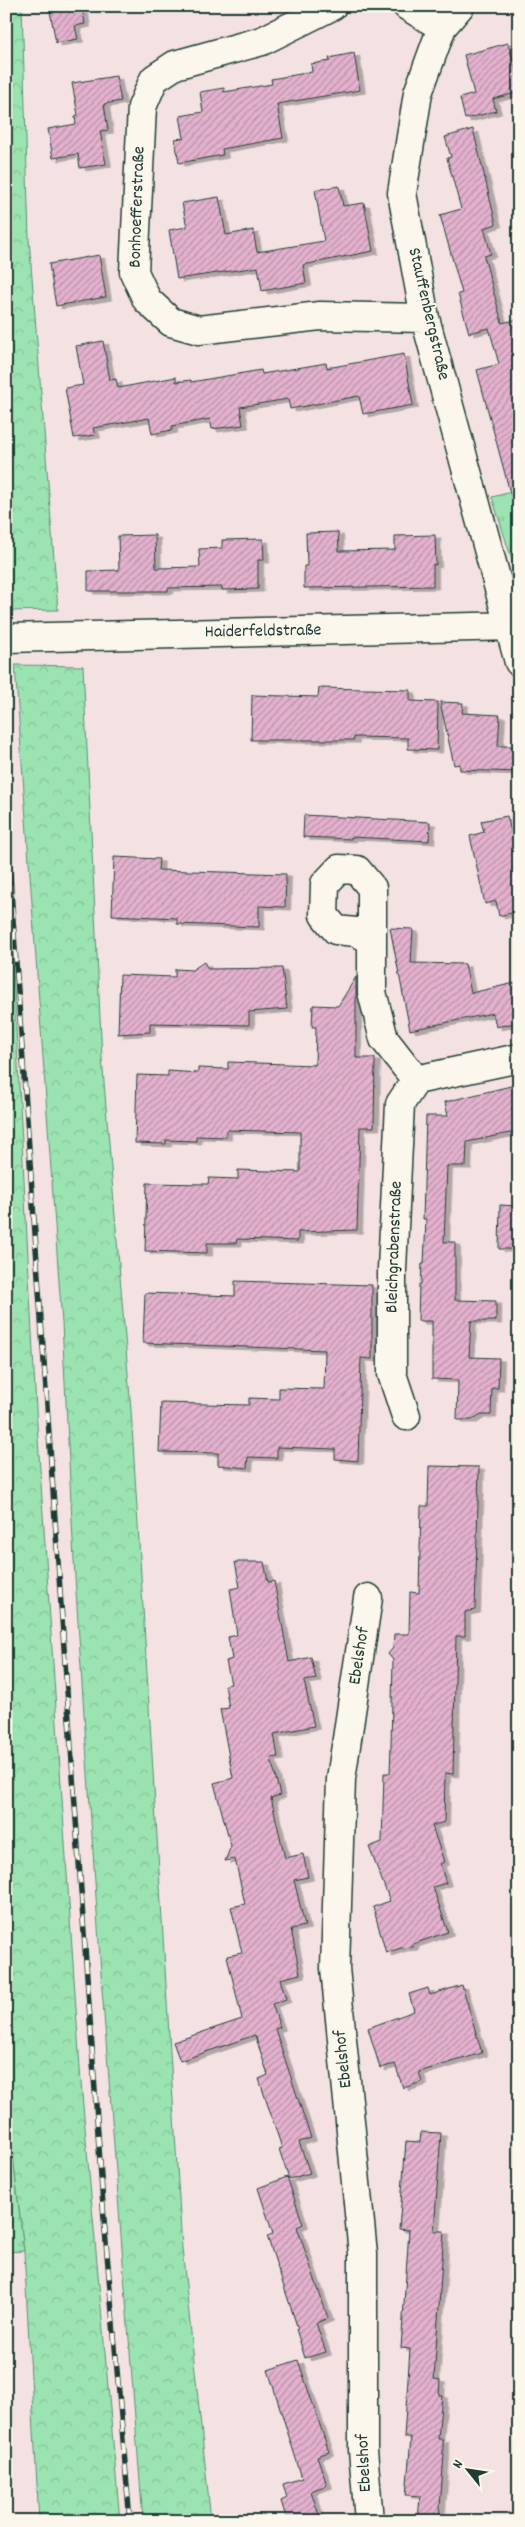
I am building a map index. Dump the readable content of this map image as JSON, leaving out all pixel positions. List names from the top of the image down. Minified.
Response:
{"streets":{"street":["Bonhoefferstraße","Stauffenbergstraße","Haiderfeldstraße","Bleichgrabenstraße","Ebelshof"]},"crossings":[["Bonhoefferstraße","Stauffenbergstraße"],["Stauffenbergstraße","Haiderfeldstraße"]],"north":"top left"}
